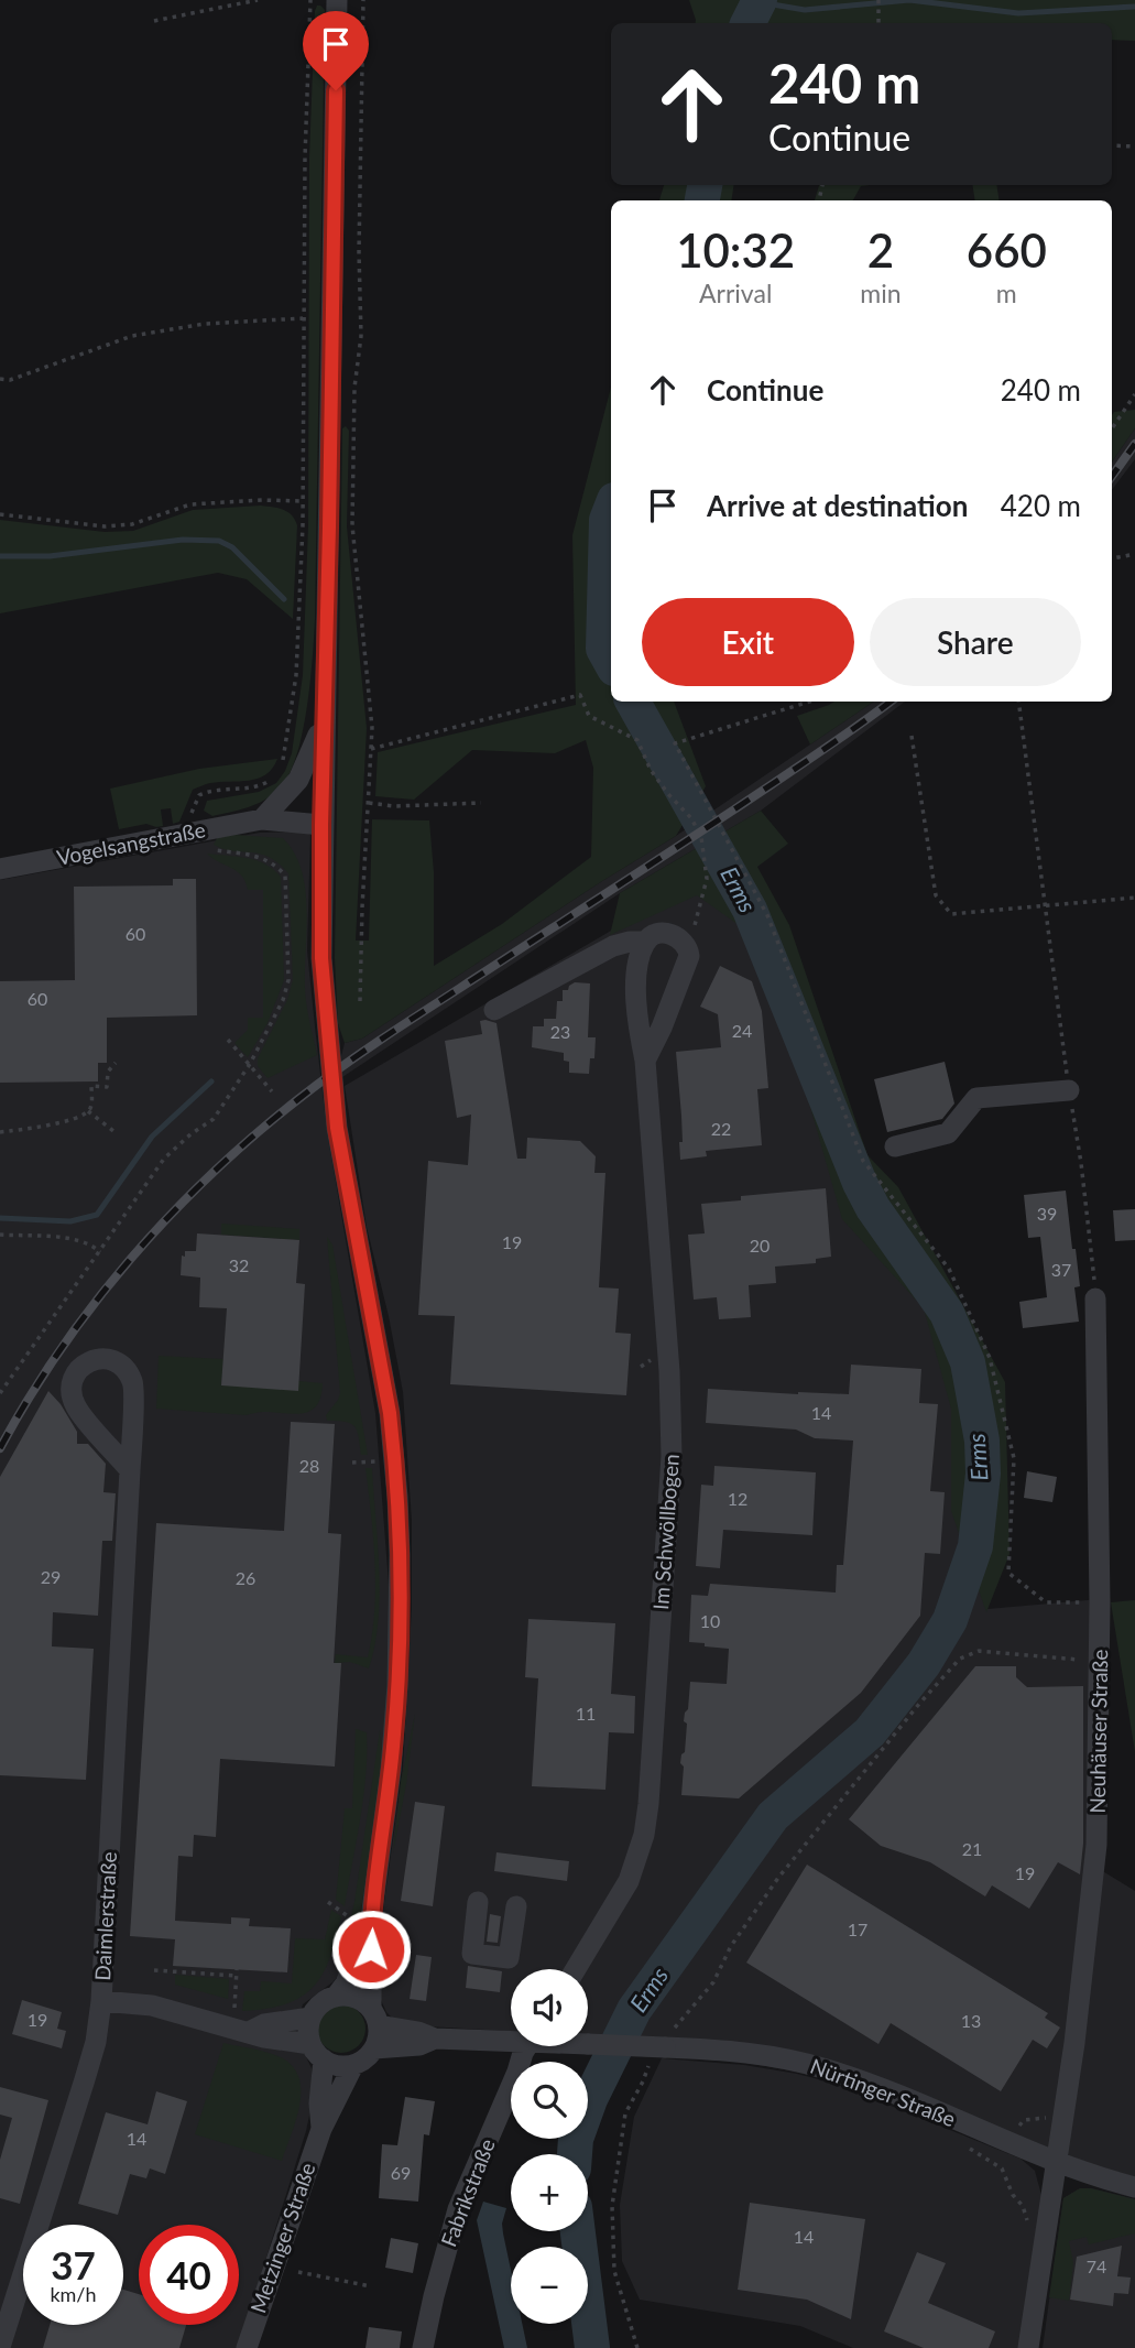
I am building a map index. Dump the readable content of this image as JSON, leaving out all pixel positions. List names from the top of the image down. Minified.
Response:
{"streets":{"street":["Vogelsangstraße","Im Schwöllbogen","Neuhäuser Straße","Daimlerstraße","Nürtinger Straße","Fabrikstraße","Metzinger Straße"]},"crossings":[["Neuhäuser Straße","Nürtinger Straße"],["Nürtinger Straße","Metzinger Straße"]],"water":["Erms"],"house_numbers":["60","60","24","23","22","39","19","20","32","37","14","28","12","29","26","10","11","21","19","17","19","13","14","69","14","74"],"page":{"turn":["240 m","Continue"],"eta":["10:32","Arrival","2","min","660","m"],"list":[{"name":"Continue","value":"240 m"},{"name":"Arrive at destination","value":"420 m"}],"buttons":["Exit","Share"],"map_buttons":["+","−"],"speed":"37 km/h","limit":"40"}}
